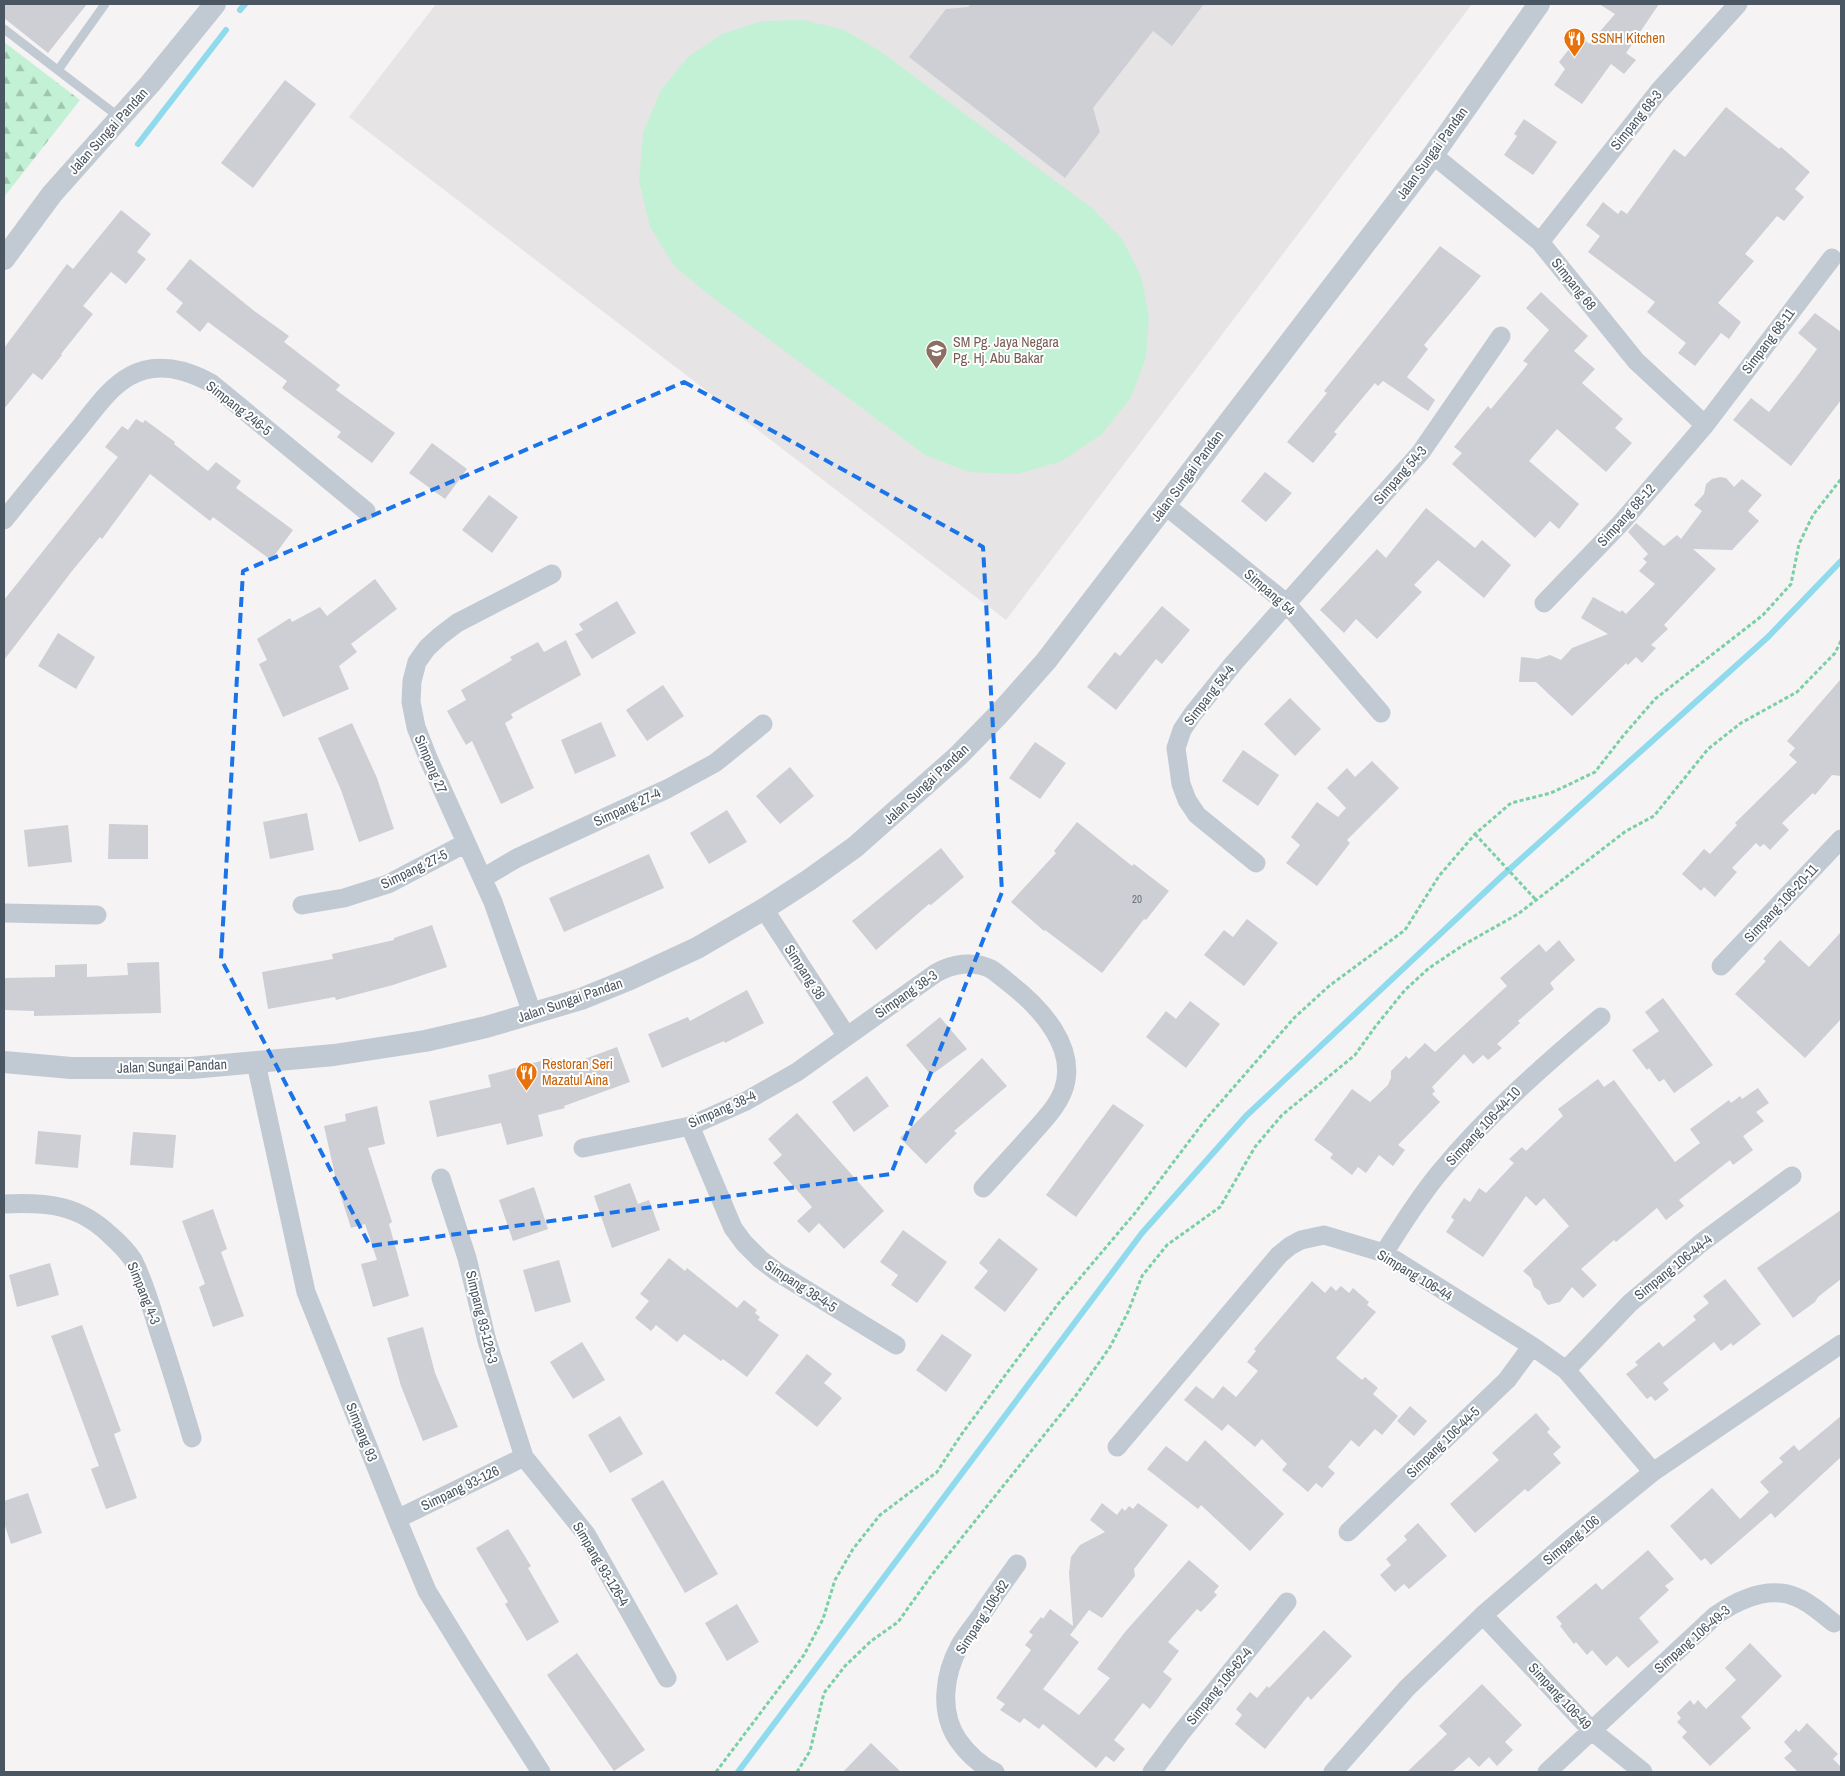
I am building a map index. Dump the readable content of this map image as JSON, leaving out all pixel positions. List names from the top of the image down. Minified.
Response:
{"streets":{"street":["Simpang 68-3","Jalan Sungai Pandan","Simpang 68","Simpang 68-11","Simpang 246-5","Simpang 54-3","Simpang 68-12","Simpang 54","Simpang 54-4","Simpang 27","Simpang 27-4","Simpang 27-5","Simpang 106-20-11","Simpang 38","Simpang 38-3","Simpang 38-4","Simpang 106-44-10","Simpang 106-44-4","Simpang 106-44","Simpang 38-4-5","Simpang 4-3","Simpang 93-126-3","Simpang 93","Simpang 106-44-5","Simpang 93-126","Simpang 106","Simpang 93-126-4","Simpang 106-62","Simpang 106-49-3","Simpang 106-62-4","Simpang 106-49"]},"crossings":[["Simpang 68-3","Simpang 68"],["Jalan Sungai Pandan","Simpang 68"],["Jalan Sungai Pandan","Simpang 54"],["Jalan Sungai Pandan","Simpang 27"],["Jalan Sungai Pandan","Simpang 38"],["Jalan Sungai Pandan","Simpang 93"],["Simpang 68","Simpang 68-11"],["Simpang 68","Simpang 68-12"],["Simpang 68-11","Simpang 68-12"],["Simpang 54-3","Simpang 54"],["Simpang 54-3","Simpang 54-4"],["Simpang 54","Simpang 54-4"],["Simpang 27","Simpang 27-4"],["Simpang 27","Simpang 27-5"],["Simpang 38","Simpang 38-3"],["Simpang 38","Simpang 38-4"],["Simpang 38-3","Simpang 38-4"],["Simpang 38-4","Simpang 38-4-5"],["Simpang 106-44-10","Simpang 106-44"],["Simpang 106-44-4","Simpang 106-44"],["Simpang 106-44","Simpang 106-44-5"],["Simpang 106-44","Simpang 106"],["Simpang 93-126-3","Simpang 93-126"],["Simpang 93-126-3","Simpang 93-126-4"],["Simpang 93","Simpang 93-126"],["Simpang 93-126","Simpang 93-126-4"],["Simpang 106","Simpang 106-49"],["Simpang 106-49-3","Simpang 106-49"]],"places":{"restaurant":["SSNH Kitchen","Restoran Seri Mazatul Aina"],"school or university":["SM Pg. Jaya Negara Pg. Hj. Abu Bakar"]},"house_numbers":["20"]}
